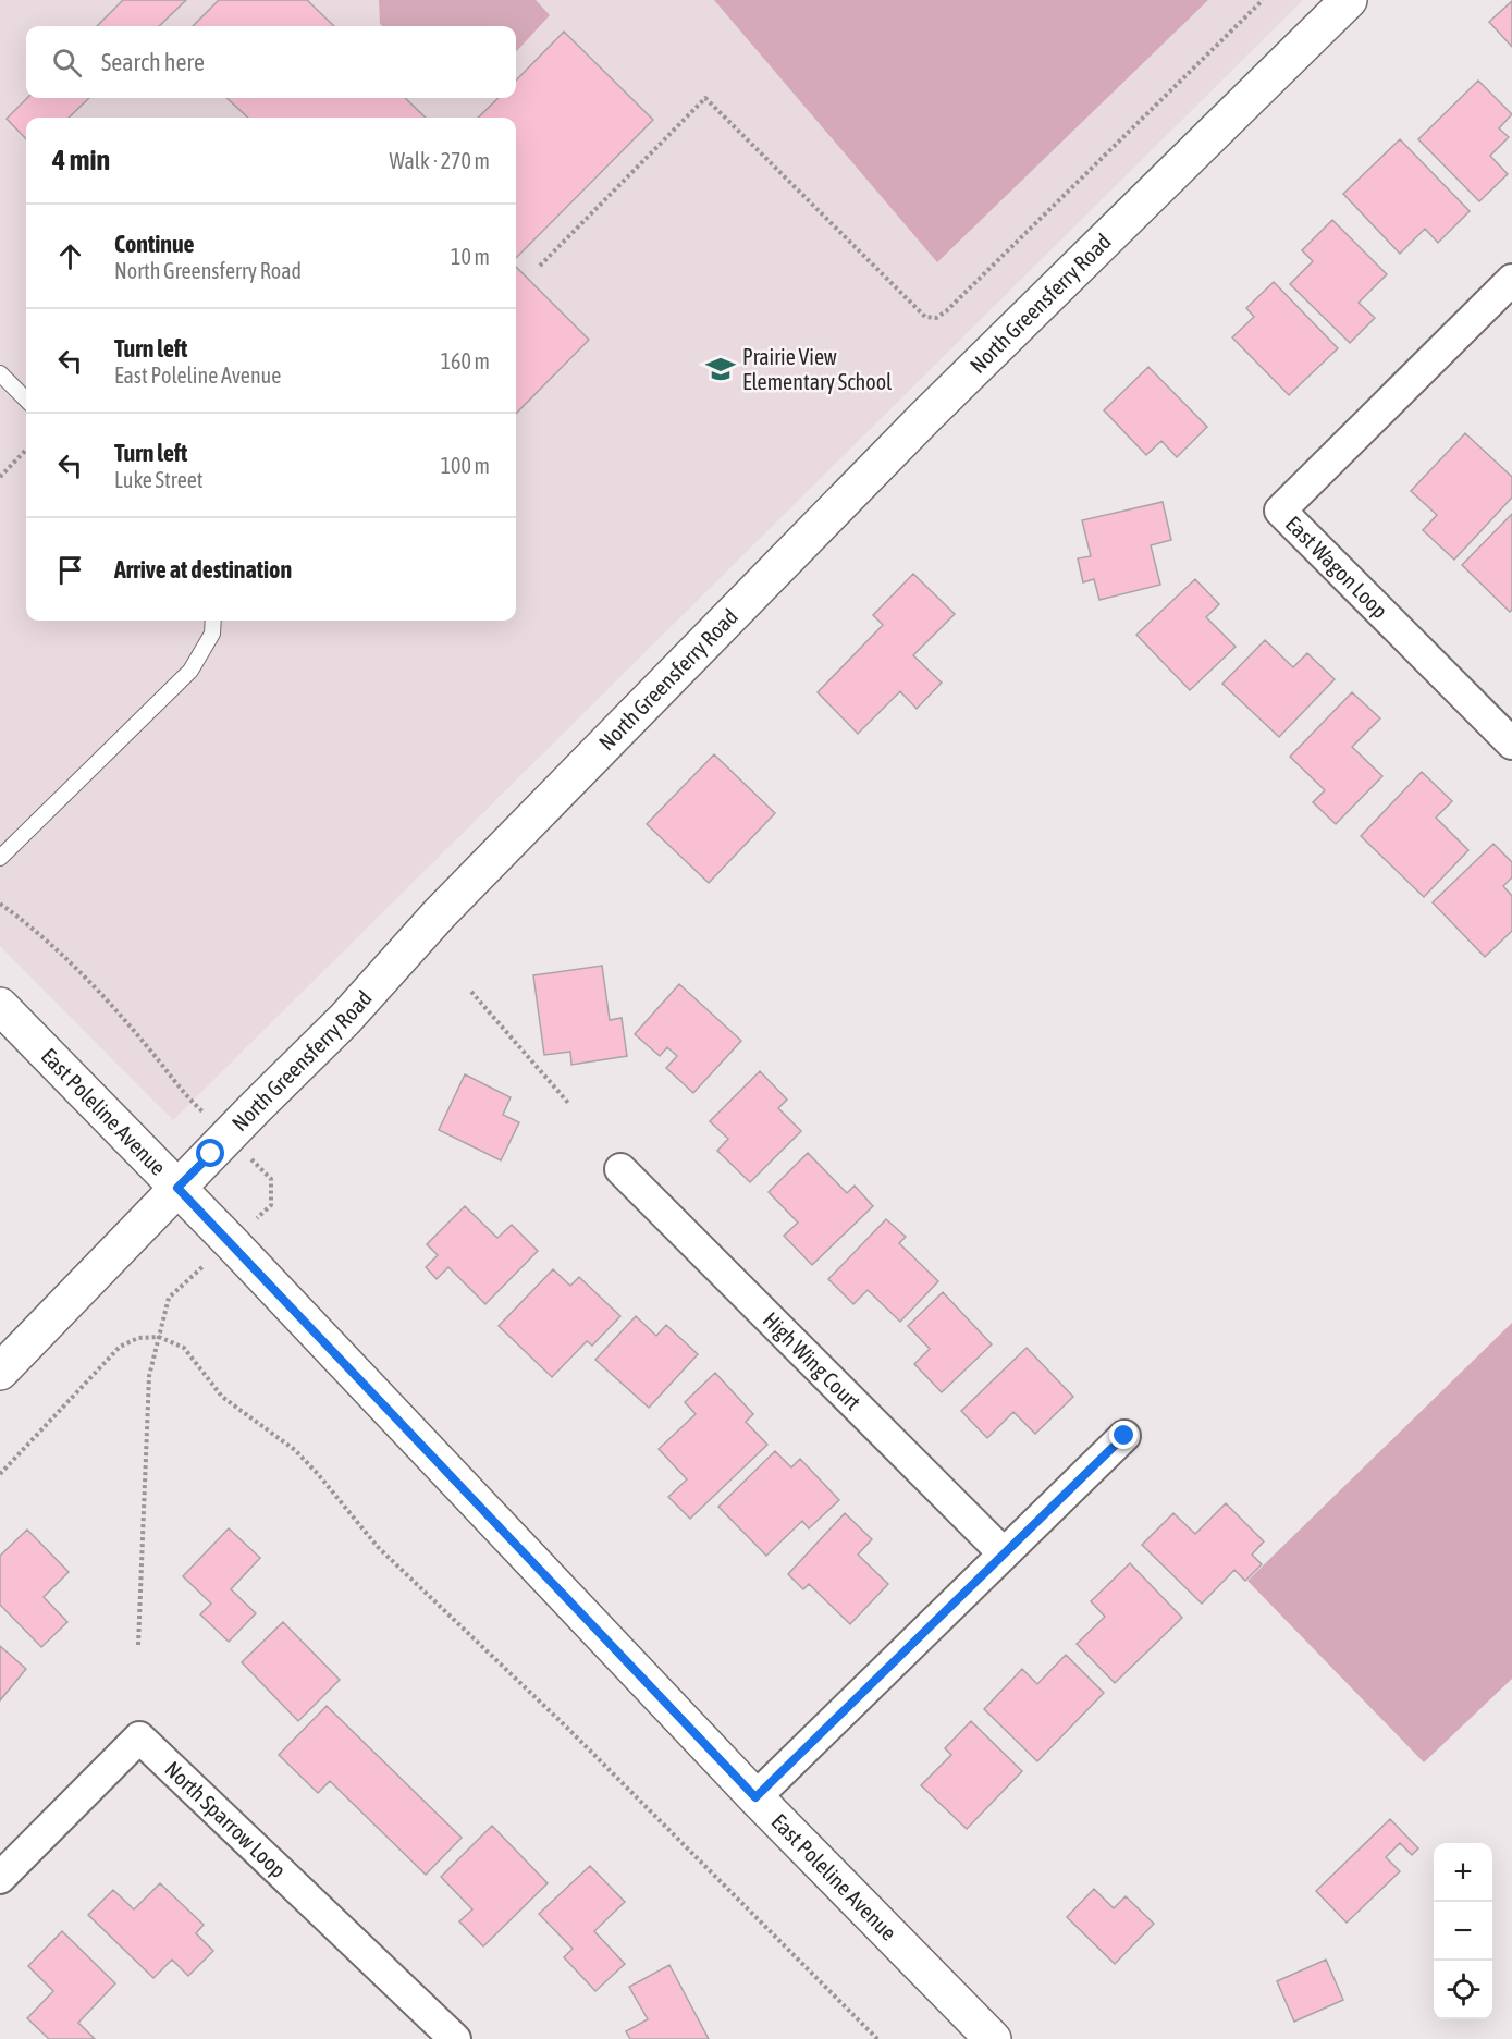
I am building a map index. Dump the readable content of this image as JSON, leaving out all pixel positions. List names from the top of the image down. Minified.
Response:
{"streets":{"main road":["North Greensferry Road","East Poleline Avenue"],"street":["East Wagon Loop","High Wing Court","North Sparrow Loop"]},"crossings":[["North Greensferry Road","East Poleline Avenue"]],"places":{"school or university":["Prairie View Elementary School"]},"page":{"search":"Search here","heading":["4 min","Walk · 270 m"],"list":[["Continue","North Greensferry Road","10 m"],["Turn left","East Poleline Avenue","160 m"],["Turn left","Luke Street","100 m"],"Arrive at destination"],"map_buttons":["+","−"]}}
